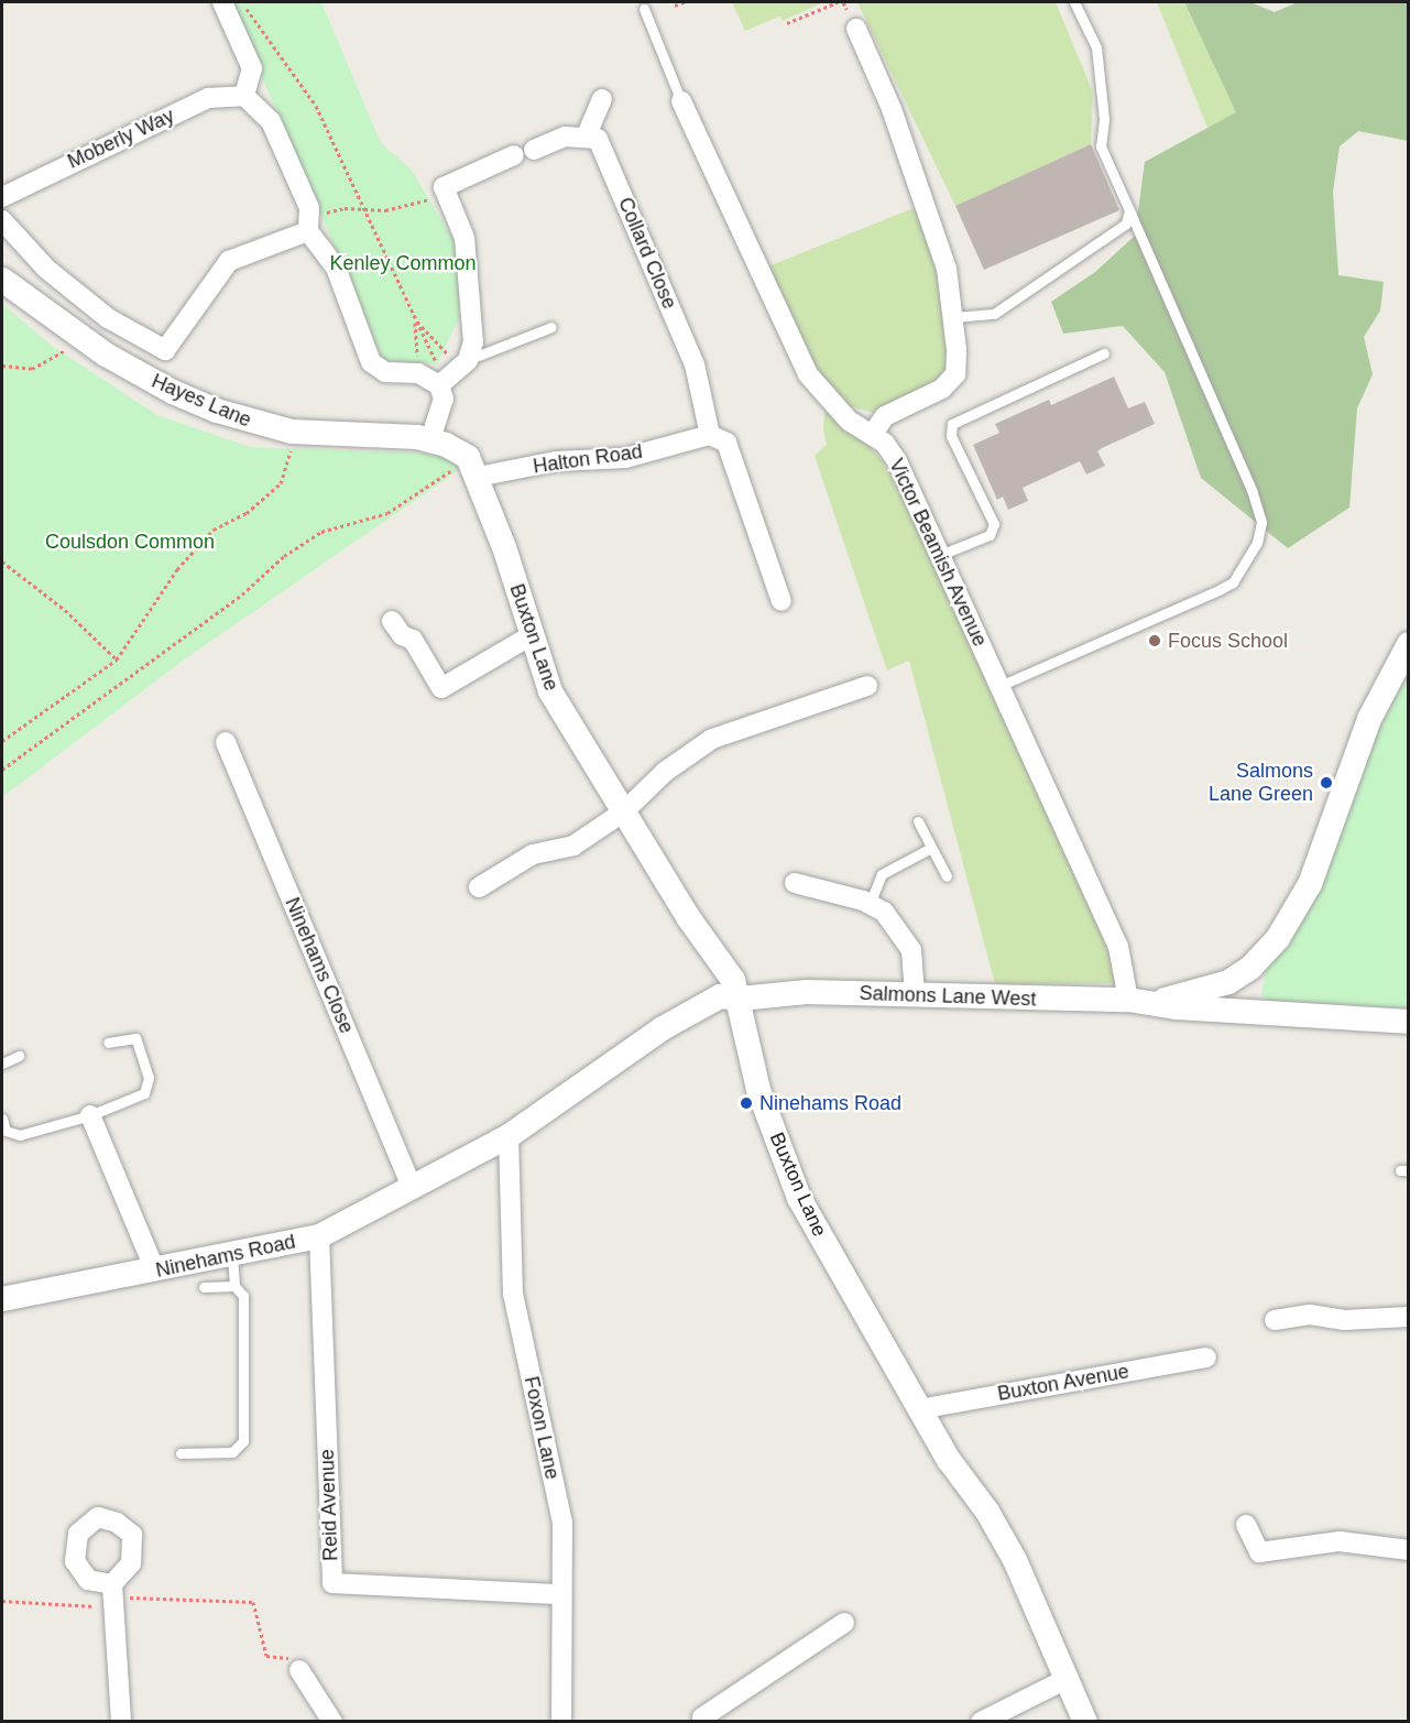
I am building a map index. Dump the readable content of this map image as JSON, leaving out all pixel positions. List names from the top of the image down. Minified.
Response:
{"streets":{"street":["Moberly Way","Collard Close","Hayes Lane","Halton Road","Victor Beamish Avenue","Buxton Lane","Ninehams Close","Salmons Lane West","Ninehams Road","Buxton Avenue","Foxon Lane","Reid Avenue"]},"crossings":[["Collard Close","Halton Road"],["Hayes Lane","Buxton Lane"],["Halton Road","Buxton Lane"],["Victor Beamish Avenue","Salmons Lane West"],["Buxton Lane","Salmons Lane West"],["Buxton Lane","Ninehams Road"],["Buxton Lane","Buxton Avenue"],["Ninehams Close","Ninehams Road"],["Salmons Lane West","Ninehams Road"],["Ninehams Road","Foxon Lane"],["Ninehams Road","Reid Avenue"],["Foxon Lane","Reid Avenue"]],"parks":["Kenley Common","Coulsdon Common"],"places":["Focus School","Salmons Lane Green","Ninehams Road"]}
